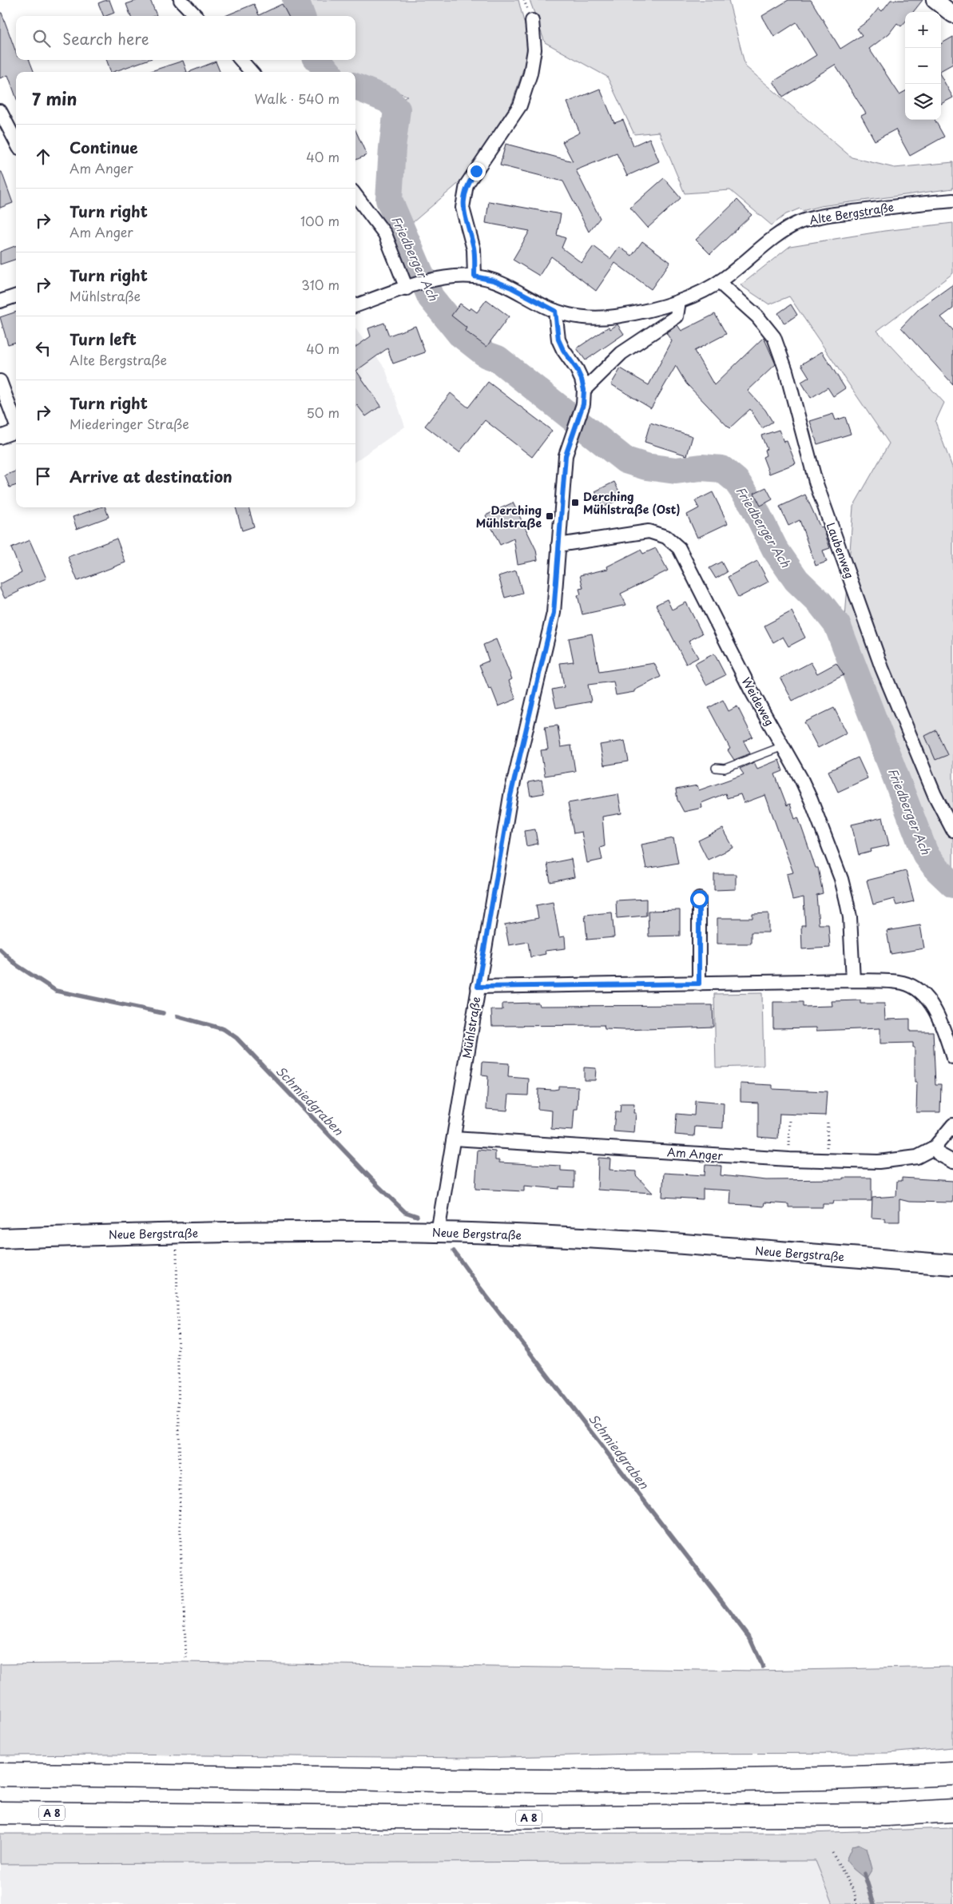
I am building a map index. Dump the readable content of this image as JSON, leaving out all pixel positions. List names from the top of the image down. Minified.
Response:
{"streets":{"highway":["A 8"],"main road":["Neue Bergstraße"],"street":["Alte Bergstraße","Laubenweg","Weideweg","Mühlstraße","Am Anger"]},"crossings":[["Alte Bergstraße","Laubenweg"],["Alte Bergstraße","Mühlstraße"],["Weideweg","Mühlstraße"],["Mühlstraße","Am Anger"],["Mühlstraße","Neue Bergstraße"]],"water":["Friedberger Ach","Schmiedgraben"],"places":{"transit":["Derching Mühlstraße (Ost)","Derching Mühlstraße"]},"page":{"map_buttons":["+","−"],"search":"Search here","heading":["7 min","Walk · 540 m"],"list":[["Continue","Am Anger","40 m"],["Turn right","Am Anger","100 m"],["Turn right","Mühlstraße","310 m"],["Turn left","Alte Bergstraße","40 m"],["Turn right","Miederinger Straße","50 m"],"Arrive at destination"]}}
